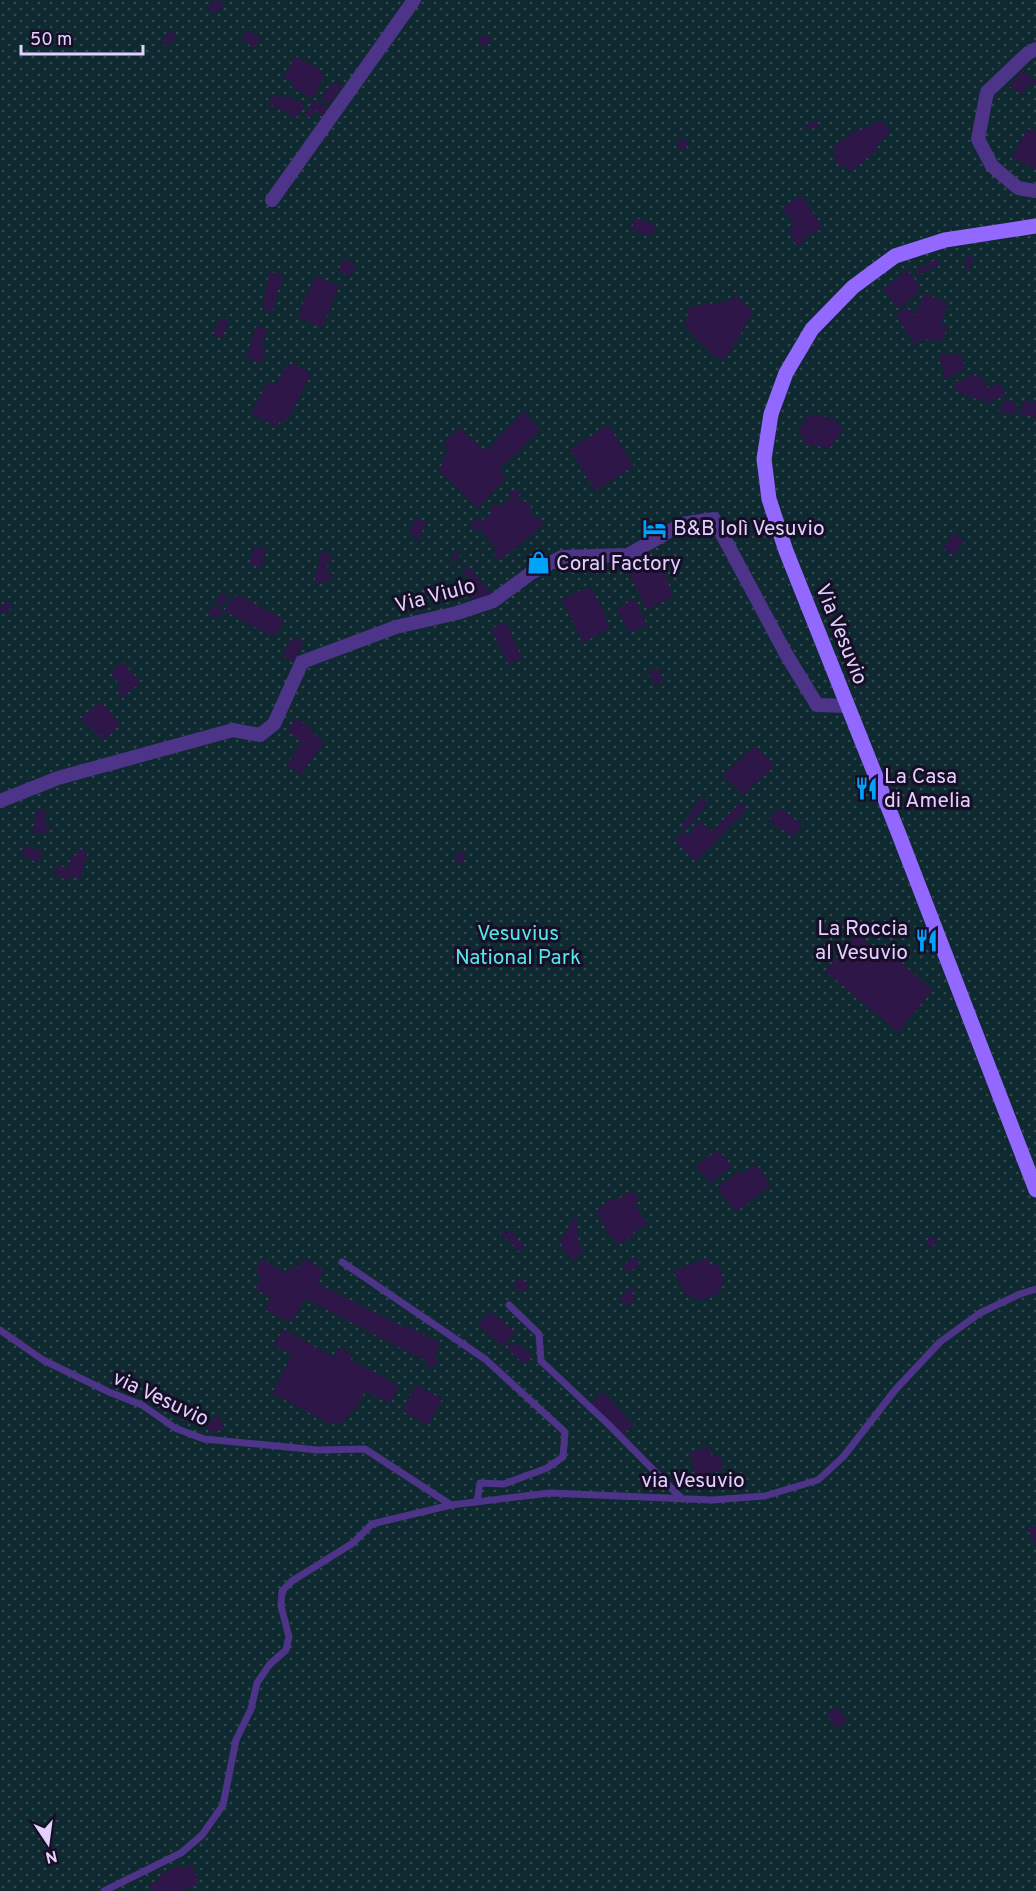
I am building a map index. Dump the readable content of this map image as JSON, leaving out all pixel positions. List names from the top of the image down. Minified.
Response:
{"streets":{"street":["Via Viulo","Via Vesuvio"],"lane":["via Vesuvio"]},"crossings":[["Via Viulo","Via Vesuvio"]],"parks":["Vesuvius National Park"],"places":{"hotel":["B&B Iolì Vesuvio"],"shop":["Coral Factory"],"restaurant":["La Casa di Amelia","La Roccia al Vesuvio"]},"scale_bar":"50 m","north":"bottom"}
